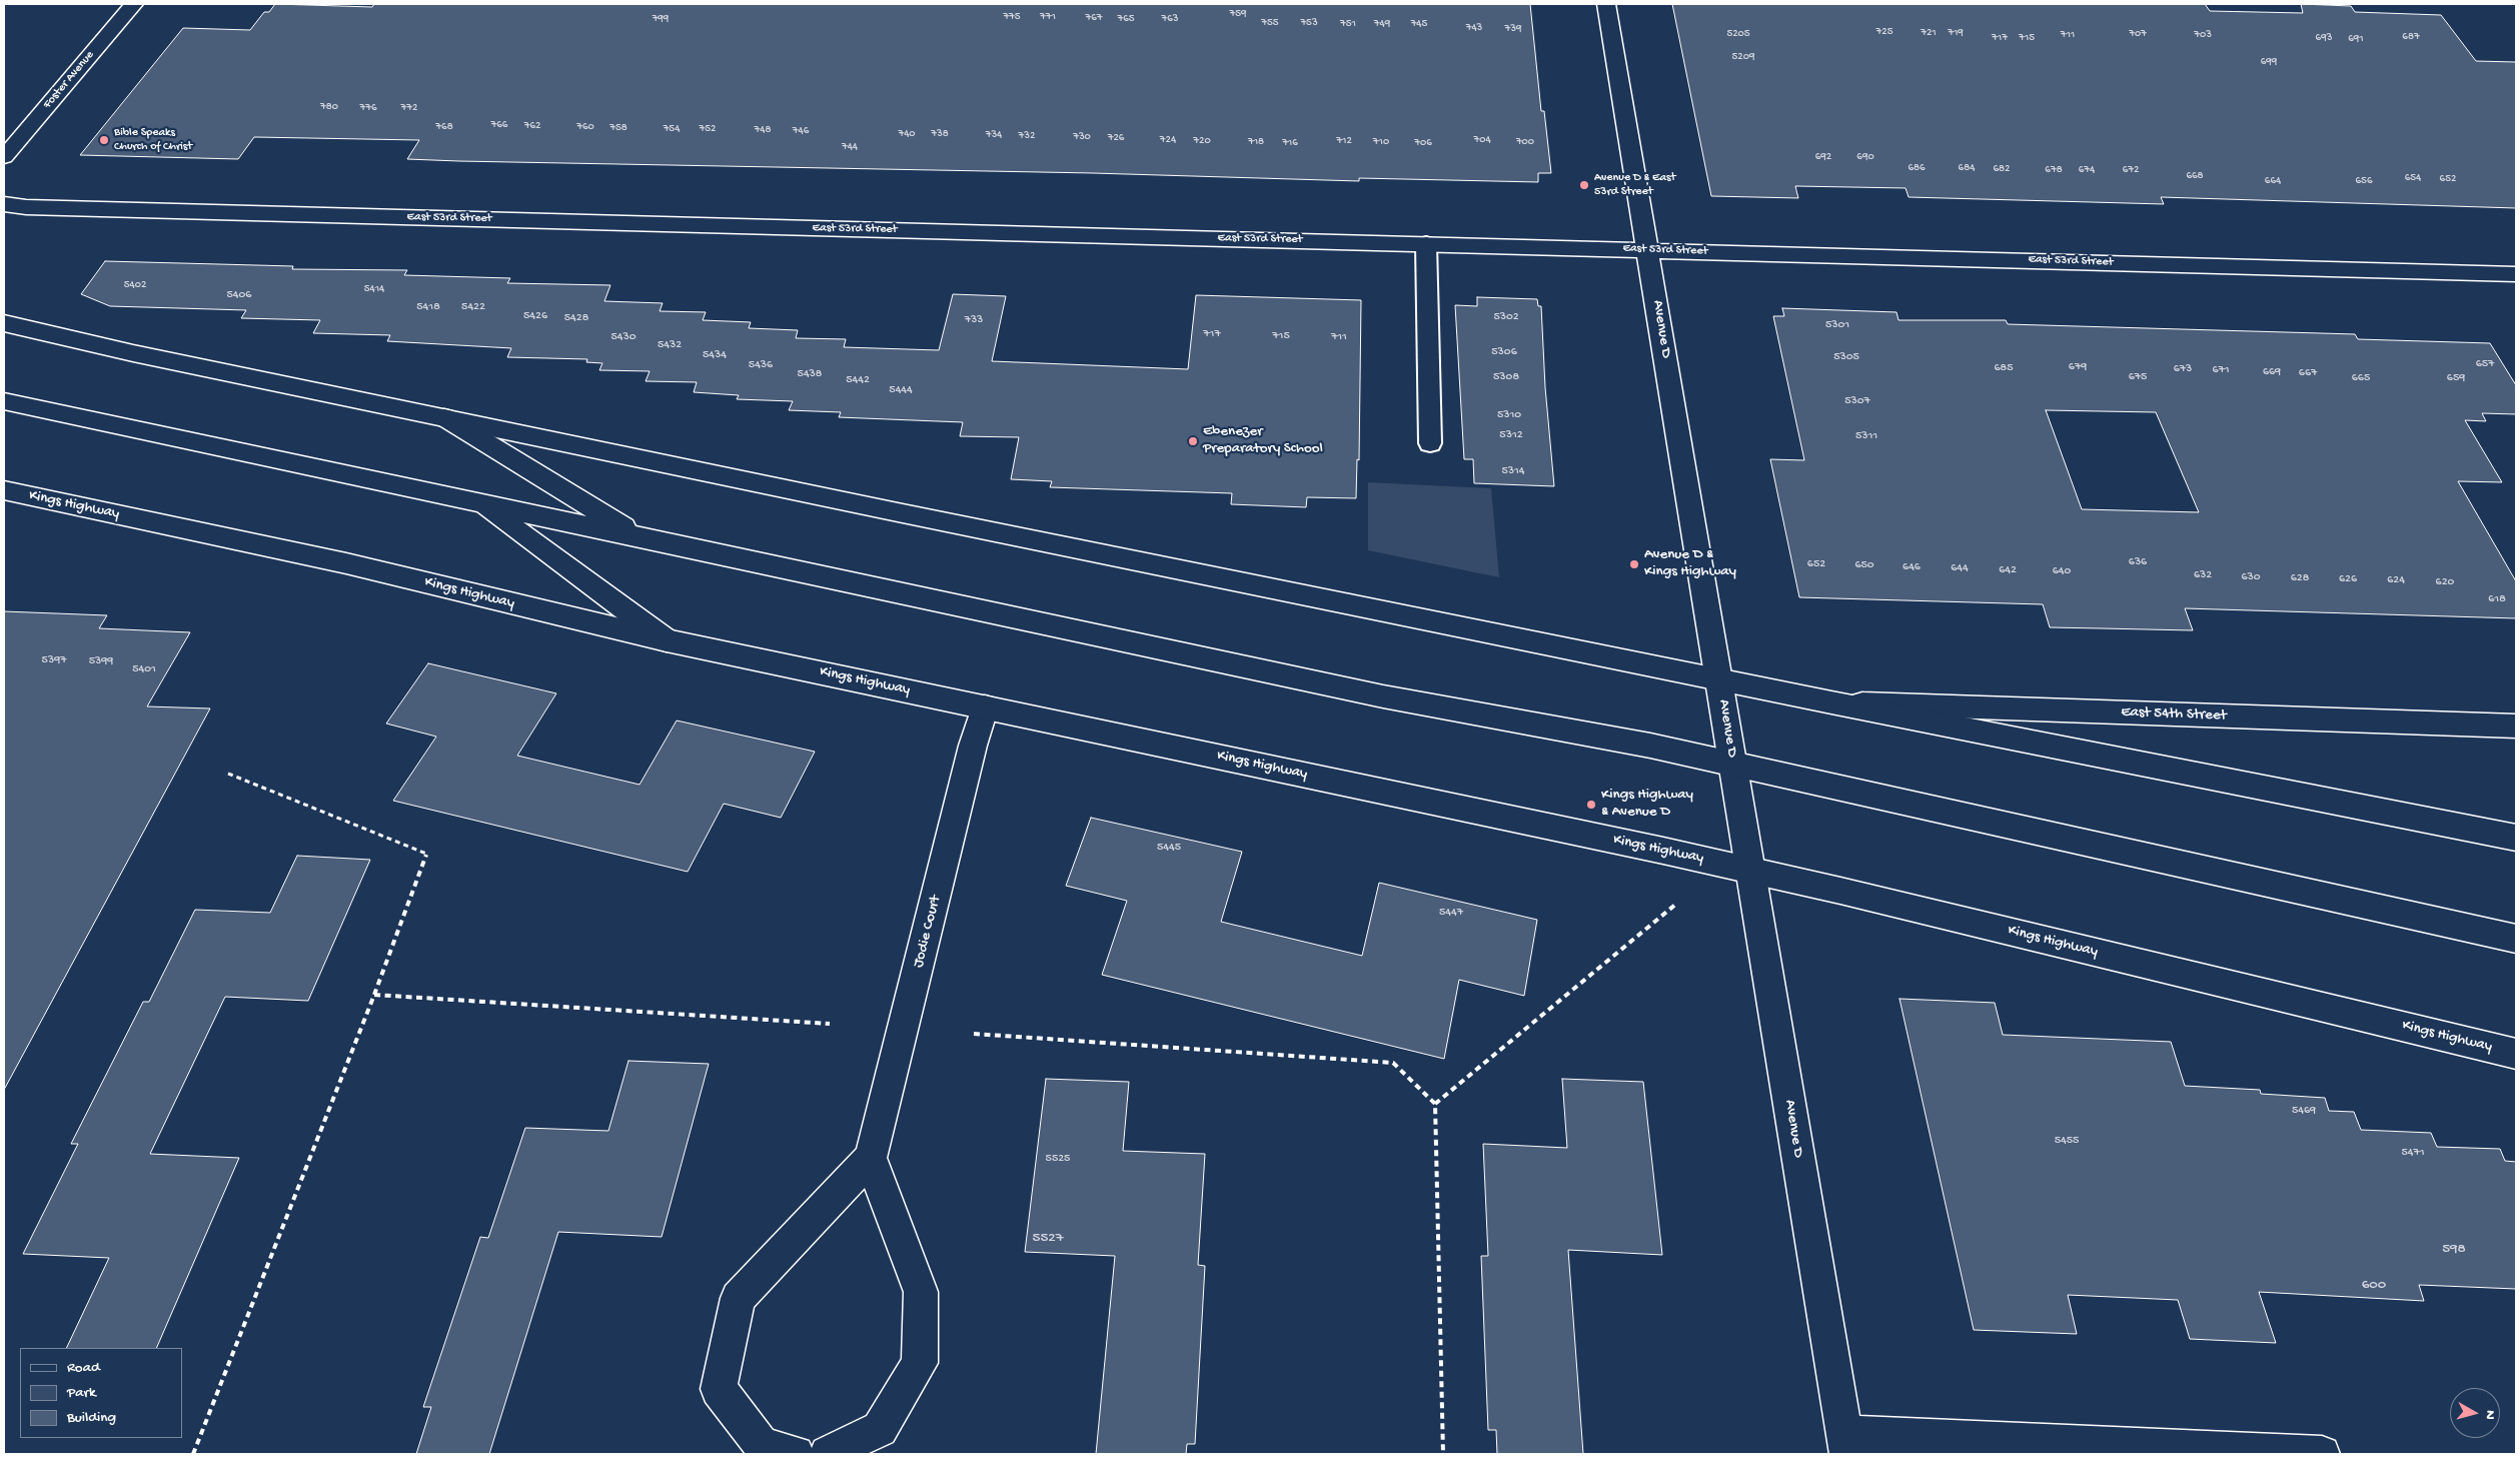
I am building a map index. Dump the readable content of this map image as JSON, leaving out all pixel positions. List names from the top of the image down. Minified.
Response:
{"streets":{"street":["Foster Avenue","East 53rd Street","Avenue D","Kings Highway","East 54th Street","Jodie Court"]},"crossings":[["East 53rd Street","Avenue D"],["Avenue D","Kings Highway"],["Kings Highway","Jodie Court"]],"places":["Bible Speaks Church of Christ","Avenue D & East 53rd Street","Ebenezer Preparatory School","Avenue D & Kings Highway","Kings Highway & Avenue D"],"house_numbers":["759","775","771","767","799","765","763","755","753","751","749","745","743","739","725","721","719","5205","707","711","703","687","717","715","693","691","5209","699","780","776","772","766","762","768","760","758","754","752","748","746","740","738","734","732","730","726","724","704","720","712","718","710","700","716","706","744","692","690","686","684","682","678","674","672","668","654","652","664","656","5402","5414","5406","5418","5422","5426","5302","5428","733","5301","717","715","5430","711","5432","5306","5434","5305","657","5436","679","685","673","671","669","667","5438","5308","675","665","659","5442","5444","5307","5310","5312","5311","5314","636","652","650","646","644","642","640","632","630","628","626","624","620","618","5397","5399","5401","5445","5447","5469","5455","5471","5525","5527","598","600"],"legend":["Road","Park","Building"],"north":"right"}
